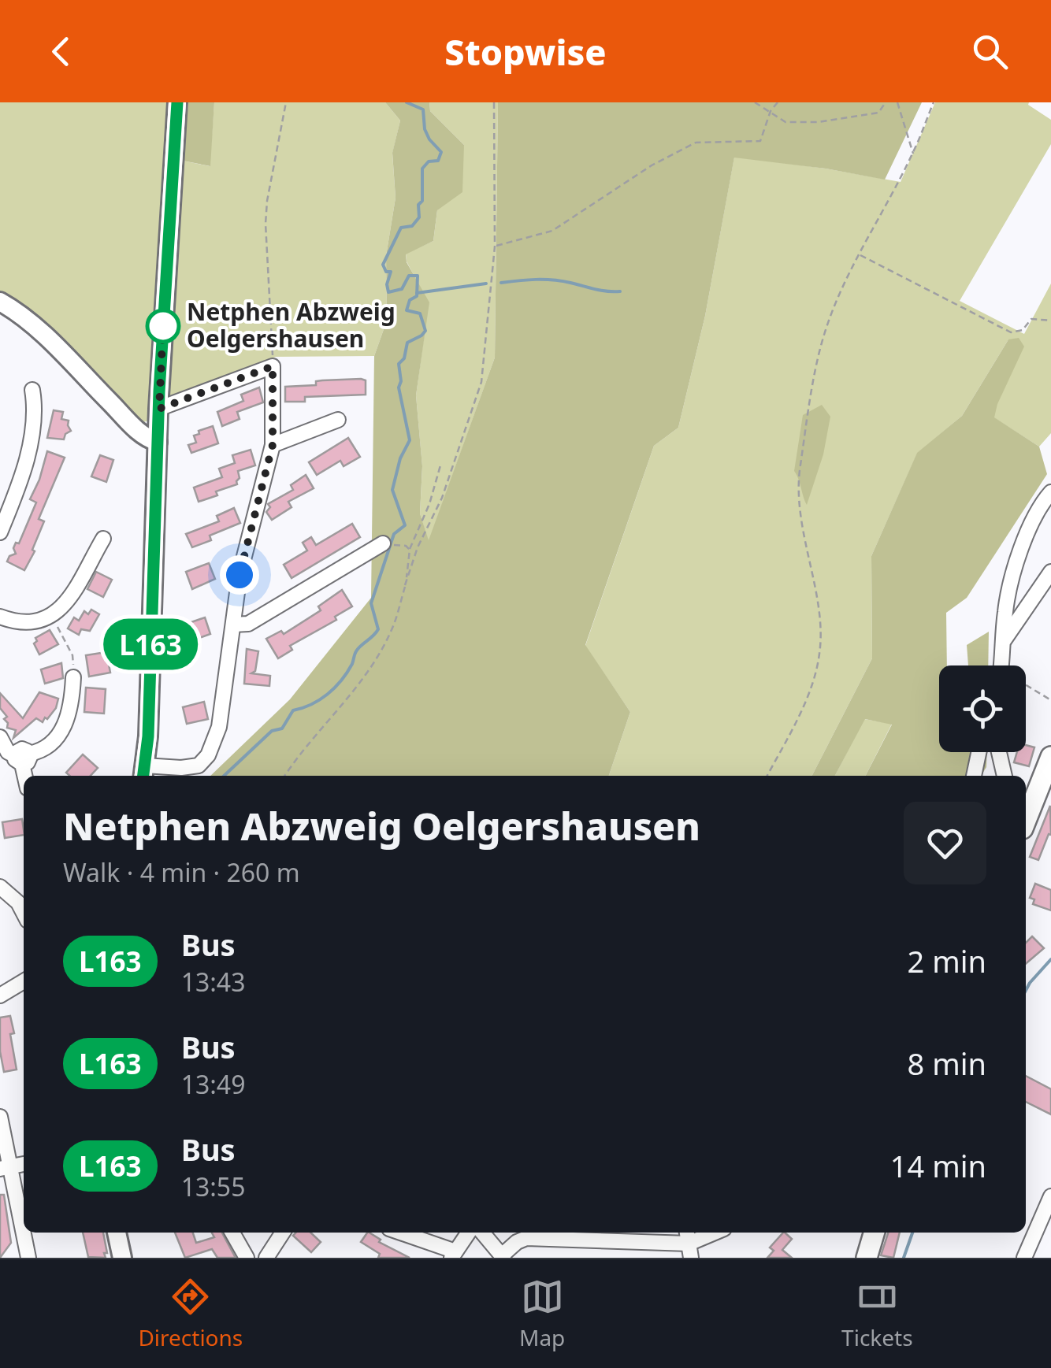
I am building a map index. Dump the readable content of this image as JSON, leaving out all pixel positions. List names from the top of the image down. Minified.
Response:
{"places":["Netphen Abzweig Oelgershausen"],"lines":["bus line L163"],"page":{"header":"Stopwise","on_map":"L163","heading":["Netphen Abzweig Oelgershausen","Walk · 4 min · 260 m"],"list":[{"mark":"L163","name":"Bus","note":"13:43","value":"2 min"},{"mark":"L163","name":"Bus","note":"13:49","value":"8 min"},{"mark":"L163","name":"Bus","note":"13:55","value":"14 min"}],"tabs":["Directions","Map","Tickets"]}}
